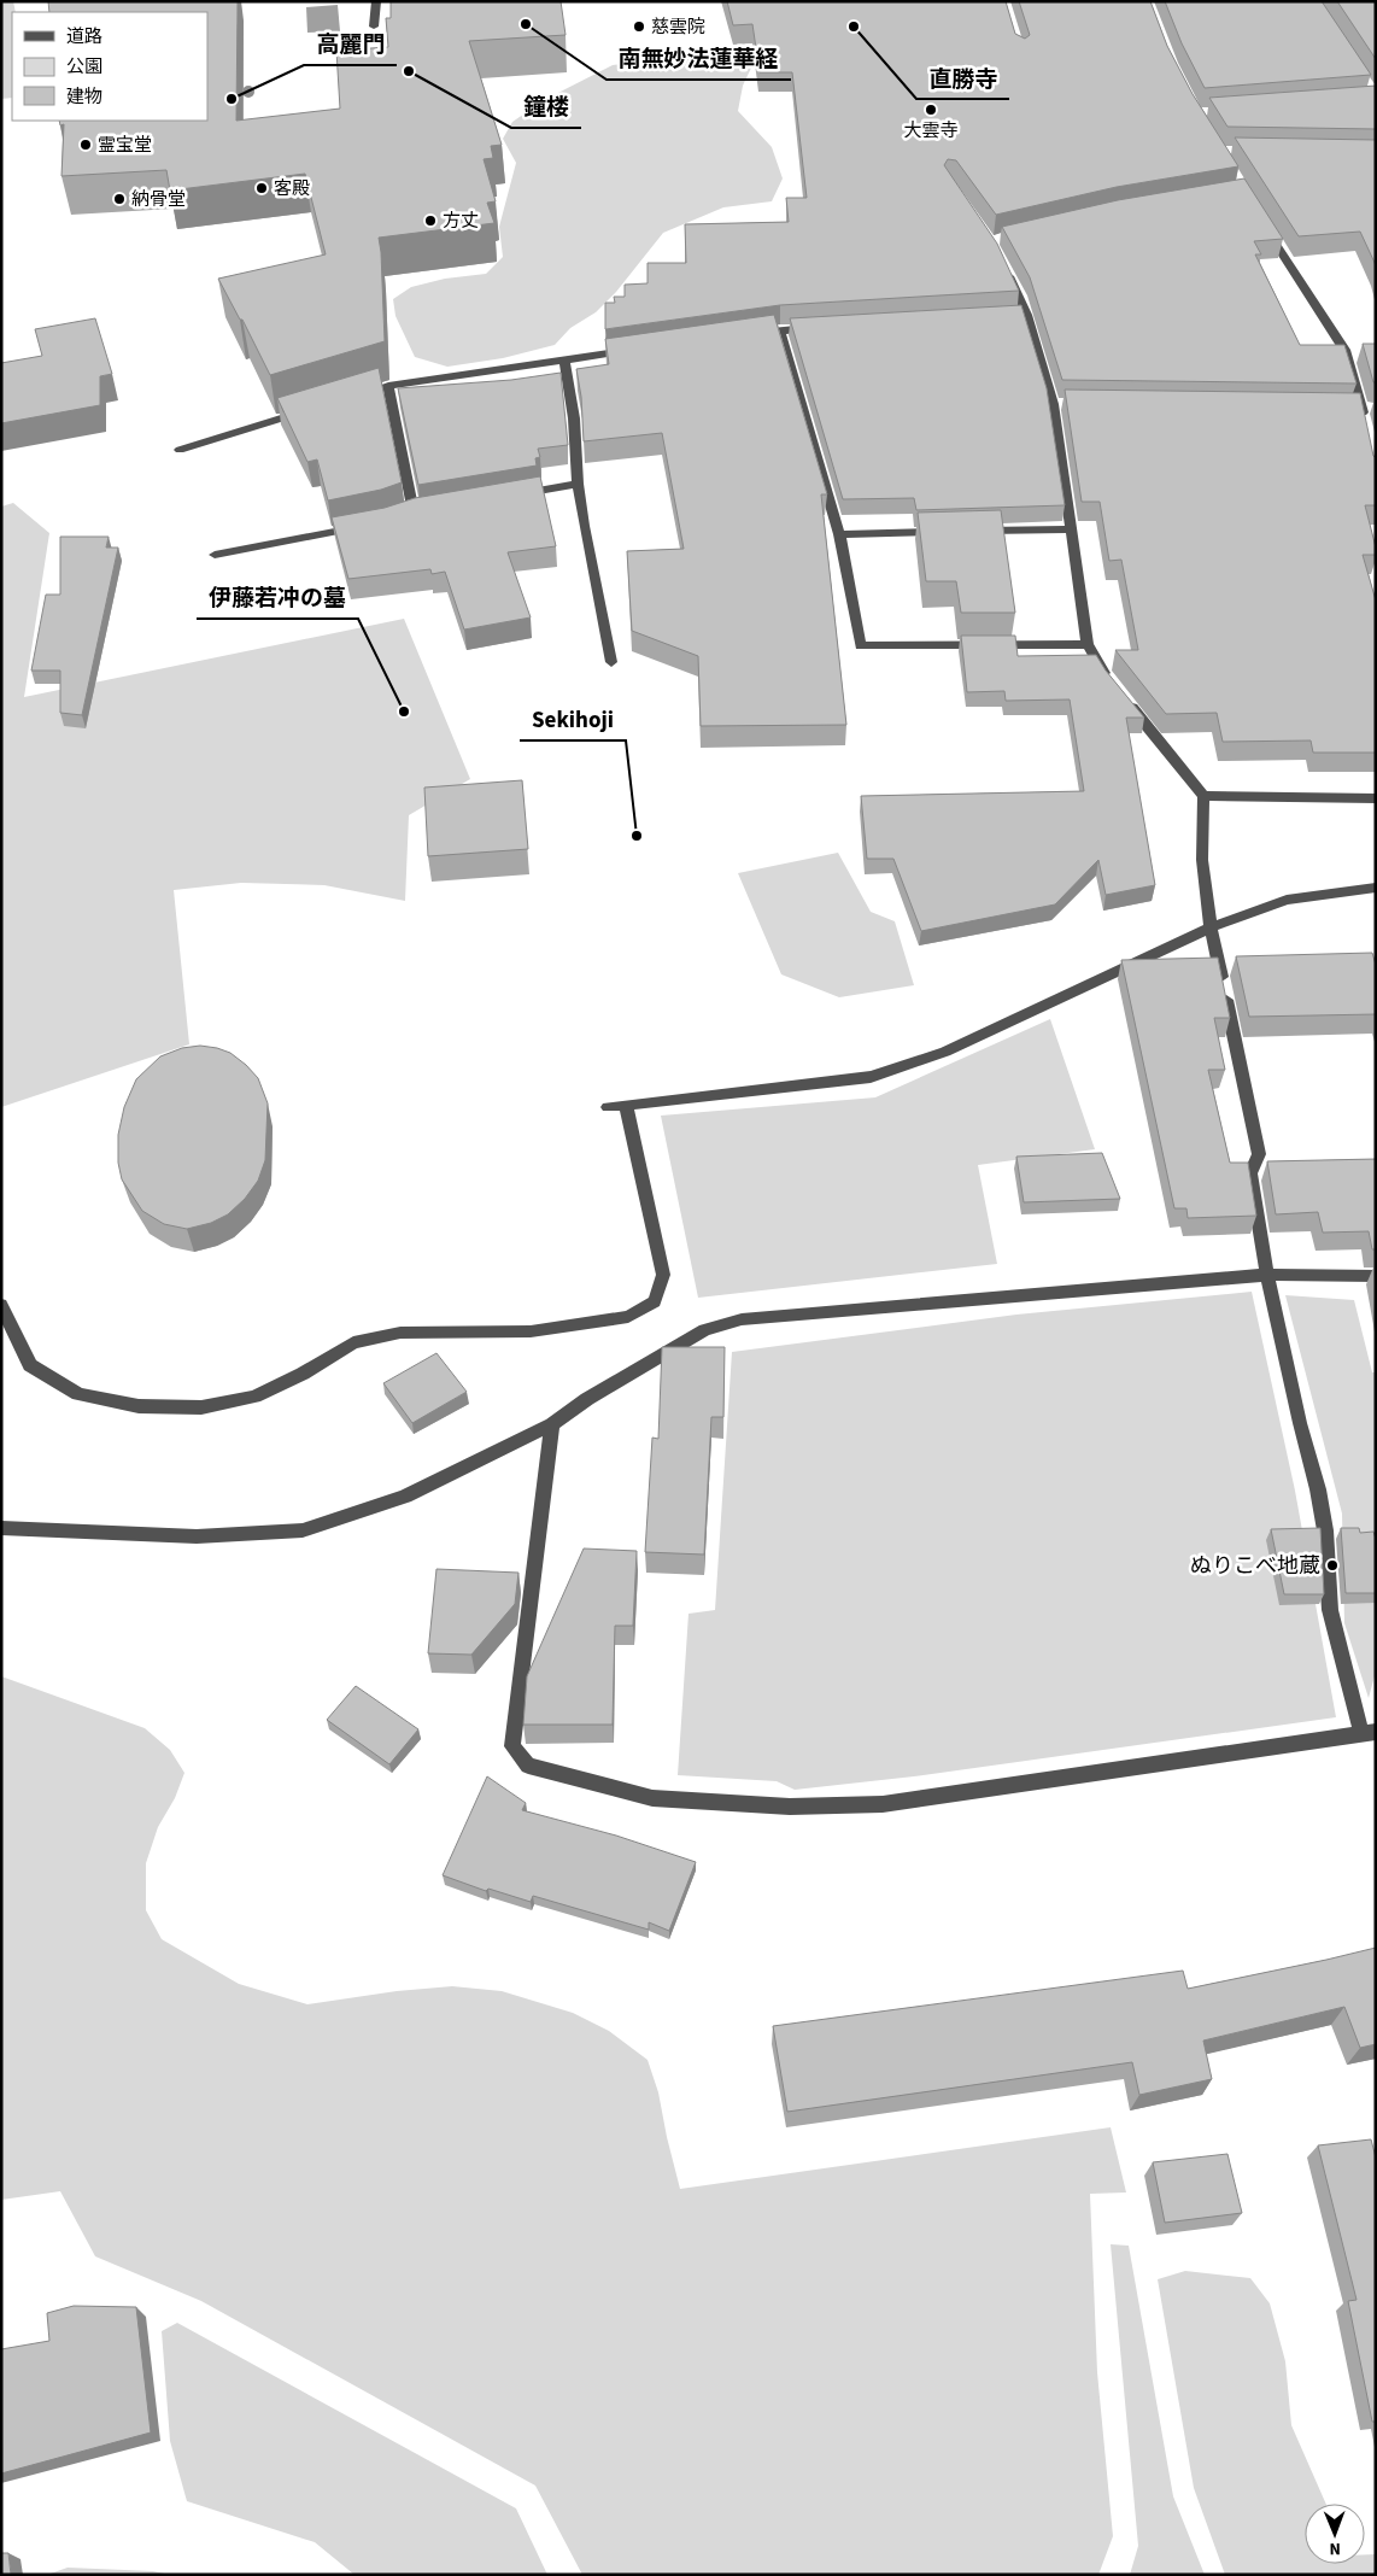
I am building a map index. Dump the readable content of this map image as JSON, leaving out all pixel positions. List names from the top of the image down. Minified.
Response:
{"places":["南無妙法蓮華経","慈雲院","直勝寺","鐘楼","高麗門","大雲寺","霊宝堂","客殿","納骨堂","方丈","伊藤若冲の墓","Sekihoji","ぬりこべ地蔵"],"legend":["道路","公園","建物"],"north":"bottom"}
